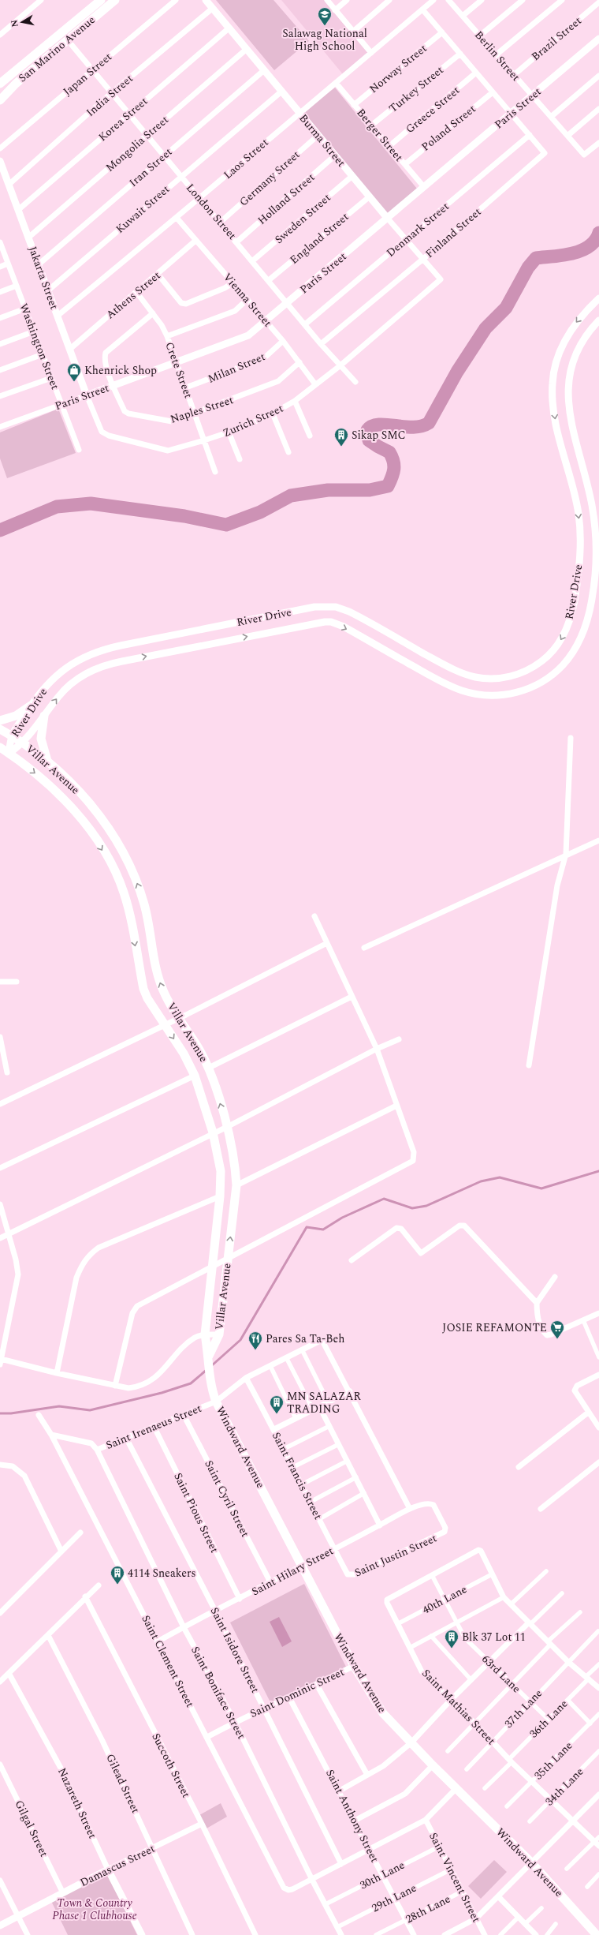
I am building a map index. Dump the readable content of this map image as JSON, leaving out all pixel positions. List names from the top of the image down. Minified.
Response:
{"streets":{"main road":["San Marino Avenue","Villar Avenue","Windward Avenue"],"street":["Brazil Street","Berlin Street","Norway Street","Japan Street","Turkey Street","India Street","Paris Street","Greece Street","Korea Street","Poland Street","Berger Street","Burma Street","Mongolia Street","Laos Street","Iran Street","Germany Street","Holland Street","Kuwait Street","London Street","Sweden Street","Denmark Street","Finland Street","England Street","Jakarta Street","Athens Street","Vienna Street","Washington Street","Milan Street","Crete Street","Naples Street","Zurich Street","River Drive","Saint Irenaeus Street","Saint Francis Street","Saint Cyril Street","Saint Pious Street","Saint Justin Street","Saint Hilary Street","40th Lane","Saint Isidore Street","Saint Clement Street","63rd Lane","Saint Boniface Street","Saint Dominic Street","Saint Mathias Street","37th Lane","36th Lane","35th Lane","Succoth Street","Gilead Street","34th Lane","Nazareth Street","Saint Anthony Street","Gilgal Street","Damascus Street","30th Lane","Saint Vincent Street","29th Lane","28th Lane"]},"crossings":[["Brazil Street","Berlin Street"],["San Marino Avenue","London Street"],["Berlin Street","Paris Street"],["Norway Street","Berger Street"],["Norway Street","Finland Street"],["Japan Street","London Street"],["Turkey Street","Berger Street"],["Turkey Street","Finland Street"],["India Street","Burma Street"],["India Street","London Street"],["India Street","Jakarta Street"],["Paris Street","Berger Street"],["Paris Street","Burma Street"],["Paris Street","London Street"],["Paris Street","Finland Street"],["Paris Street","Jakarta Street"],["Paris Street","Vienna Street"],["Paris Street","Washington Street"],["Paris Street","Crete Street"],["Paris Street","Naples Street"],["Paris Street","Zurich Street"],["Greece Street","Berger Street"],["Greece Street","Finland Street"],["Korea Street","Burma Street"],["Korea Street","London Street"],["Korea Street","Jakarta Street"],["Poland Street","Berger Street"],["Poland Street","Finland Street"],["Berger Street","Laos Street"],["Burma Street","Mongolia Street"],["Burma Street","Laos Street"],["Burma Street","Iran Street"],["Burma Street","Germany Street"],["Burma Street","Holland Street"],["Burma Street","Kuwait Street"],["Burma Street","Sweden Street"],["Burma Street","Denmark Street"],["Burma Street","Finland Street"],["Burma Street","England Street"],["Burma Street","Zurich Street"],["Mongolia Street","London Street"],["Mongolia Street","Jakarta Street"],["Laos Street","London Street"],["Laos Street","Finland Street"],["Laos Street","Jakarta Street"],["Laos Street","Vienna Street"],["Iran Street","London Street"],["Iran Street","Jakarta Street"],["Germany Street","London Street"],["Holland Street","London Street"],["Kuwait Street","London Street"],["Kuwait Street","Jakarta Street"],["London Street","Sweden Street"],["London Street","Denmark Street"],["London Street","Finland Street"],["London Street","England Street"],["London Street","Zurich Street"],["Denmark Street","Finland Street"],["Jakarta Street","Athens Street"],["Jakarta Street","Zurich Street"],["Athens Street","Vienna Street"],["Athens Street","Crete Street"],["Vienna Street","Milan Street"],["Vienna Street","Naples Street"],["Vienna Street","Zurich Street"],["Milan Street","Crete Street"],["Crete Street","Naples Street"],["Crete Street","Zurich Street"],["River Drive","Villar Avenue"],["Villar Avenue","Windward Avenue"],["Saint Irenaeus Street","Windward Avenue"],["Saint Irenaeus Street","Saint Francis Street"],["Saint Irenaeus Street","Saint Cyril Street"],["Saint Irenaeus Street","Saint Pious Street"],["Saint Irenaeus Street","Saint Isidore Street"],["Saint Irenaeus Street","Saint Clement Street"],["Saint Irenaeus Street","Saint Boniface Street"],["Windward Avenue","Saint Hilary Street"],["Windward Avenue","Saint Dominic Street"],["Saint Francis Street","Saint Justin Street"],["Saint Francis Street","Saint Hilary Street"],["Saint Cyril Street","Saint Hilary Street"],["Saint Pious Street","Saint Hilary Street"],["Saint Justin Street","Saint Hilary Street"],["Saint Hilary Street","Saint Isidore Street"],["Saint Hilary Street","Saint Clement Street"],["Saint Hilary Street","Saint Boniface Street"],["40th Lane","63rd Lane"],["40th Lane","Saint Mathias Street"],["Saint Isidore Street","Saint Dominic Street"],["Saint Clement Street","Saint Boniface Street"],["Saint Clement Street","Saint Dominic Street"],["63rd Lane","Saint Mathias Street"],["63rd Lane","37th Lane"],["63rd Lane","36th Lane"],["Saint Boniface Street","Saint Dominic Street"],["Saint Boniface Street","30th Lane"],["Saint Boniface Street","29th Lane"],["Saint Dominic Street","Saint Anthony Street"],["Saint Mathias Street","37th Lane"],["Saint Mathias Street","36th Lane"],["Saint Mathias Street","35th Lane"],["Saint Mathias Street","34th Lane"],["Succoth Street","Damascus Street"],["Gilead Street","Damascus Street"],["Nazareth Street","Damascus Street"],["Saint Anthony Street","30th Lane"],["Saint Anthony Street","29th Lane"],["Saint Anthony Street","28th Lane"],["Gilgal Street","Damascus Street"],["30th Lane","Saint Vincent Street"],["Saint Vincent Street","29th Lane"],["Saint Vincent Street","28th Lane"]],"parks":["Town & Country Phase 1 Clubhouse"],"places":{"school or university":["Salawag National High School"],"shop":["Khenrick Shop"],"building":["Sikap SMC","MN SALAZAR TRADING","4114 Sneakers","Blk 37 Lot 11"],"supermarket":["JOSIE REFAMONTE"],"restaurant":["Pares Sa Ta-Beh"]},"north":"left"}
